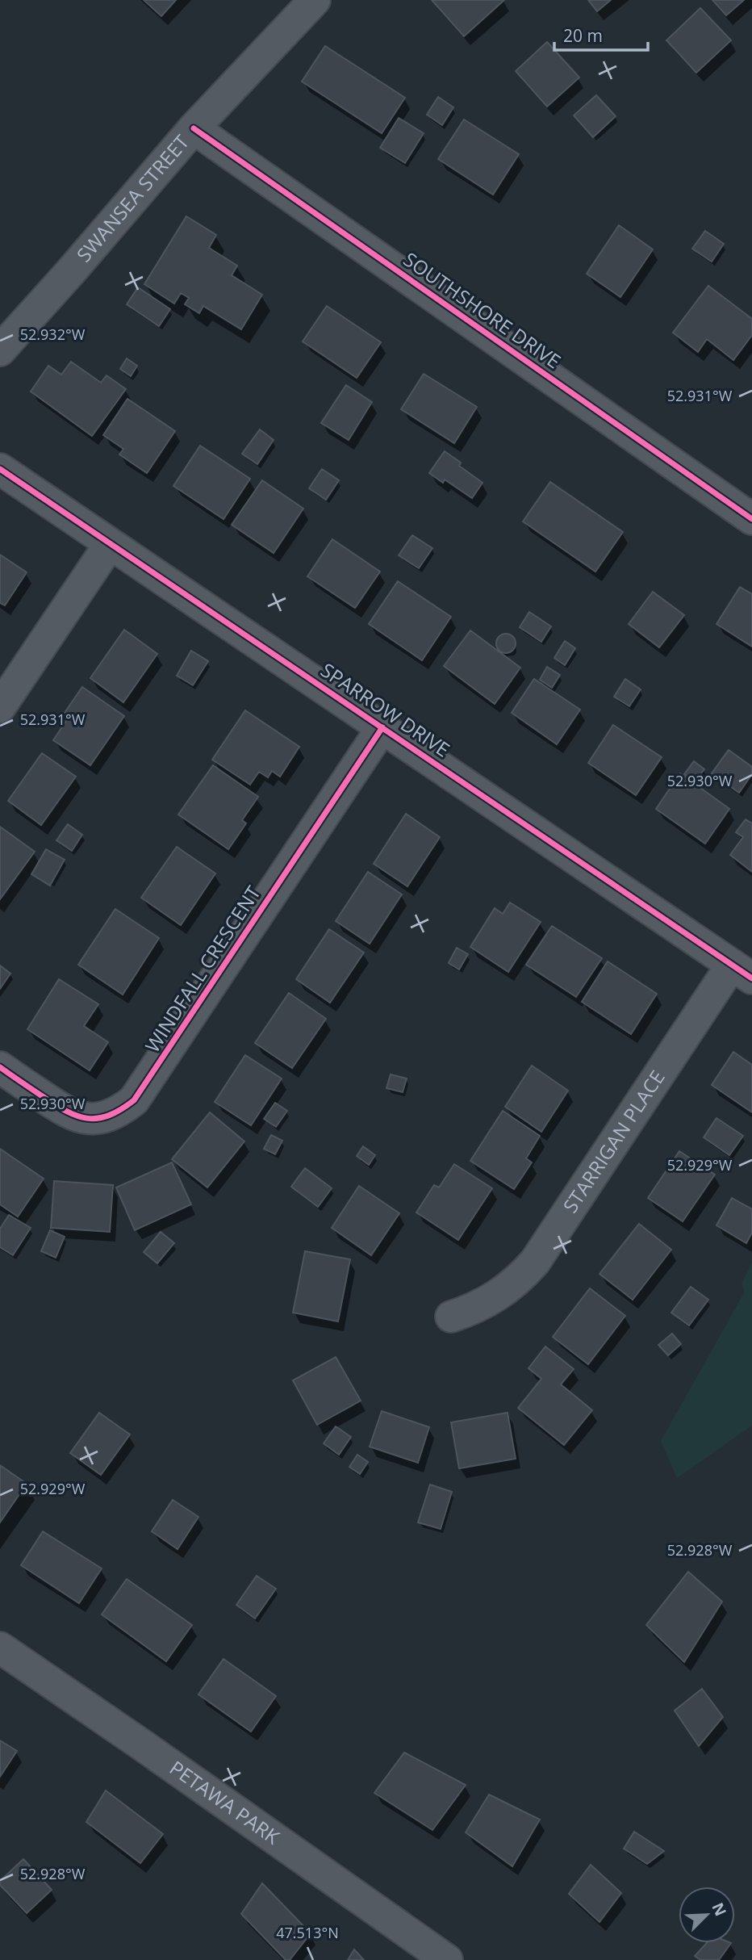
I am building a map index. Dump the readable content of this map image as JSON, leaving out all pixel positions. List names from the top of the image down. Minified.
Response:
{"streets":{"street":["SWANSEA STREET","SOUTHSHORE DRIVE","SPARROW DRIVE","WINDFALL CRESCENT","STARRIGAN PLACE","PETAWA PARK"]},"crossings":[["SWANSEA STREET","SOUTHSHORE DRIVE"],["SPARROW DRIVE","WINDFALL CRESCENT"],["SPARROW DRIVE","STARRIGAN PLACE"]],"scale_bar":"20 m","north":"top right","coordinates":["52.932°W","52.931°W","52.930°W","52.929°W","52.928°W","47.513°N"]}
